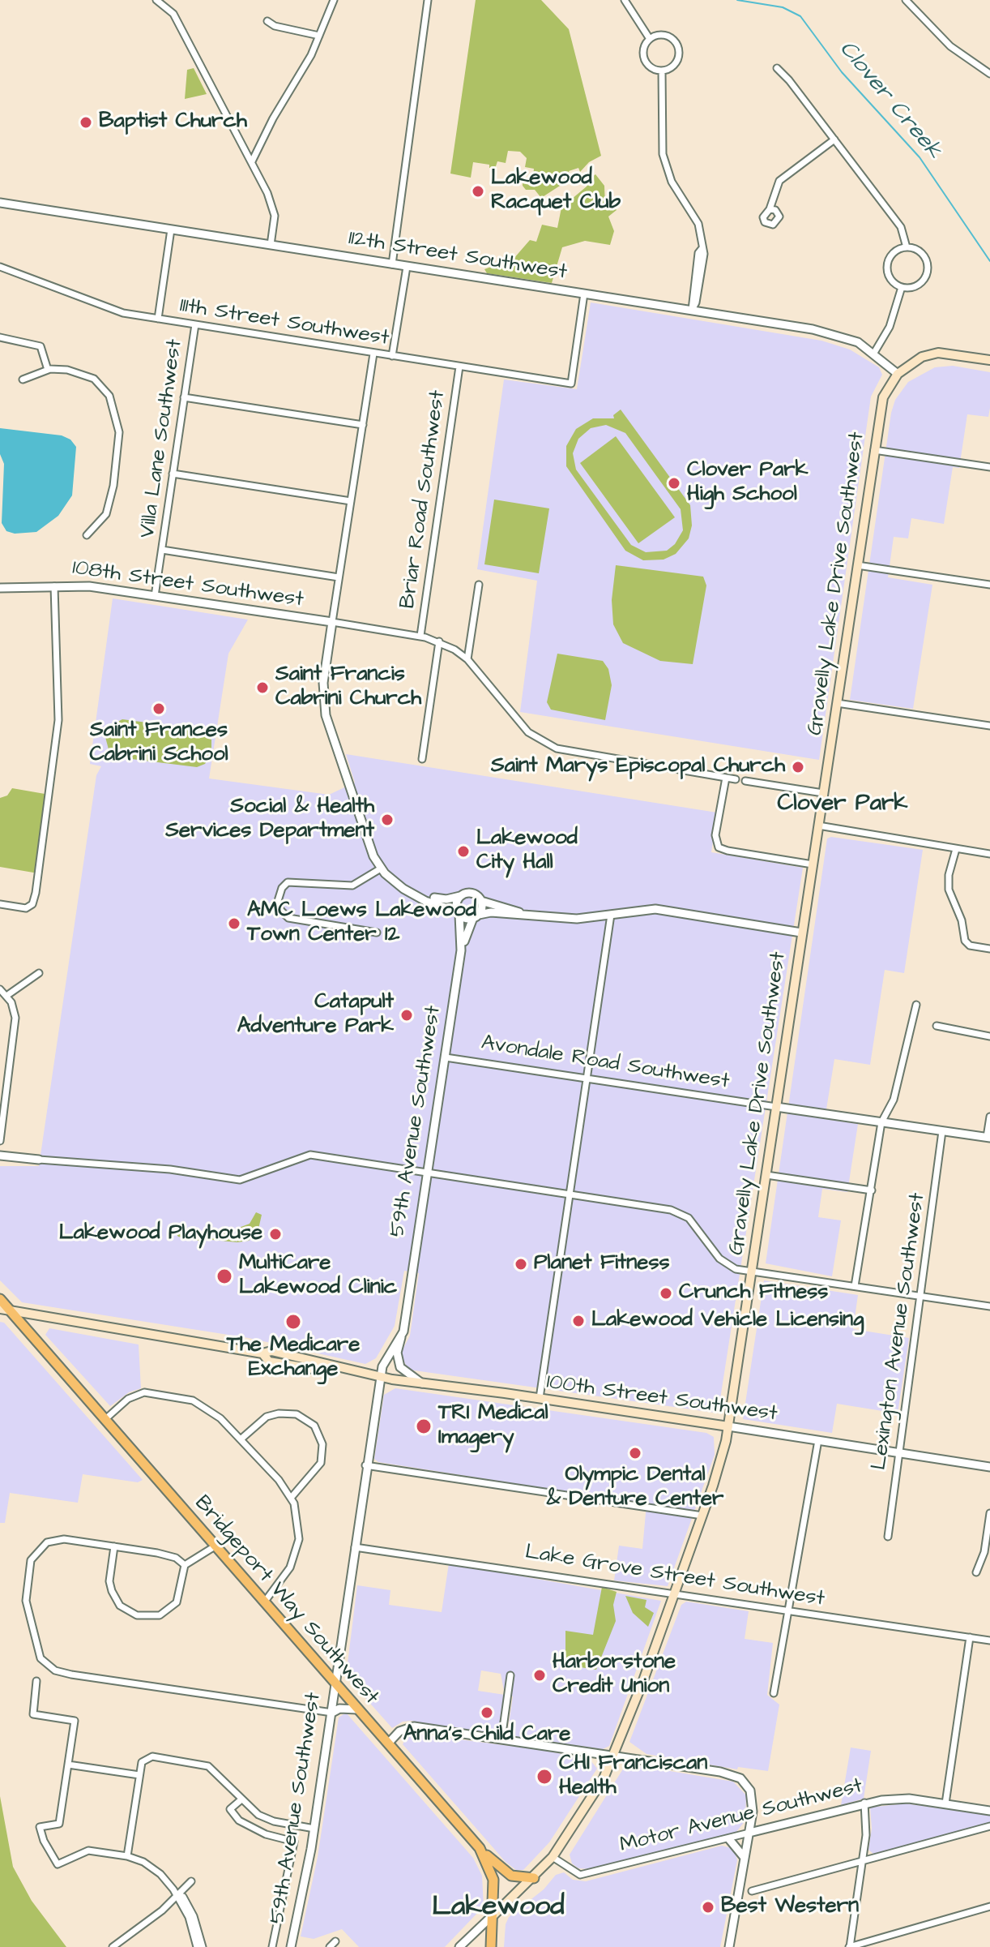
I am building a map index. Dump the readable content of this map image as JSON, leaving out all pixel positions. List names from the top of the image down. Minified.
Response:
{"streets":{"main road":["Gravelly Lake Drive Southwest","100th Street Southwest","Bridgeport Way Southwest"],"street":["112th Street Southwest","111th Street Southwest","Villa Lane Southwest","Briar Road Southwest","108th Street Southwest","Avondale Road Southwest","59th Avenue Southwest","Lexington Avenue Southwest","Lake Grove Street Southwest","Motor Avenue Southwest"]},"crossings":[["112th Street Southwest","111th Street Southwest"],["112th Street Southwest","Gravelly Lake Drive Southwest"],["111th Street Southwest","Villa Lane Southwest"],["111th Street Southwest","Briar Road Southwest"],["Villa Lane Southwest","108th Street Southwest"],["Gravelly Lake Drive Southwest","Avondale Road Southwest"],["Gravelly Lake Drive Southwest","100th Street Southwest"],["Gravelly Lake Drive Southwest","Lake Grove Street Southwest"],["Gravelly Lake Drive Southwest","Bridgeport Way Southwest"],["Gravelly Lake Drive Southwest","Motor Avenue Southwest"],["Avondale Road Southwest","59th Avenue Southwest"],["Avondale Road Southwest","Lexington Avenue Southwest"],["59th Avenue Southwest","100th Street Southwest"],["59th Avenue Southwest","Lake Grove Street Southwest"],["59th Avenue Southwest","Bridgeport Way Southwest"],["Lexington Avenue Southwest","100th Street Southwest"],["100th Street Southwest","Bridgeport Way Southwest"]],"districts":["Clover Park","Lakewood"],"water":["Clover Creek"],"places":["Baptist Church","Lakewood Racquet Club","Clover Park High School","Saint Francis Cabrini Church","Saint Frances Cabrini School","Saint Marys Episcopal Church","Social & Health Services Department","Lakewood City Hall","AMC Loews Lakewood Town Center 12","Catapult Adventure Park","Lakewood Playhouse","Planet Fitness","MultiCare Lakewood Clinic","Crunch Fitness","Lakewood Vehicle Licensing","The Medicare Exchange","TRI Medical Imagery","Olympic Dental & Denture Center","Harborstone Credit Union","Anna's Child Care","CHI Franciscan Health","Best Western"]}
